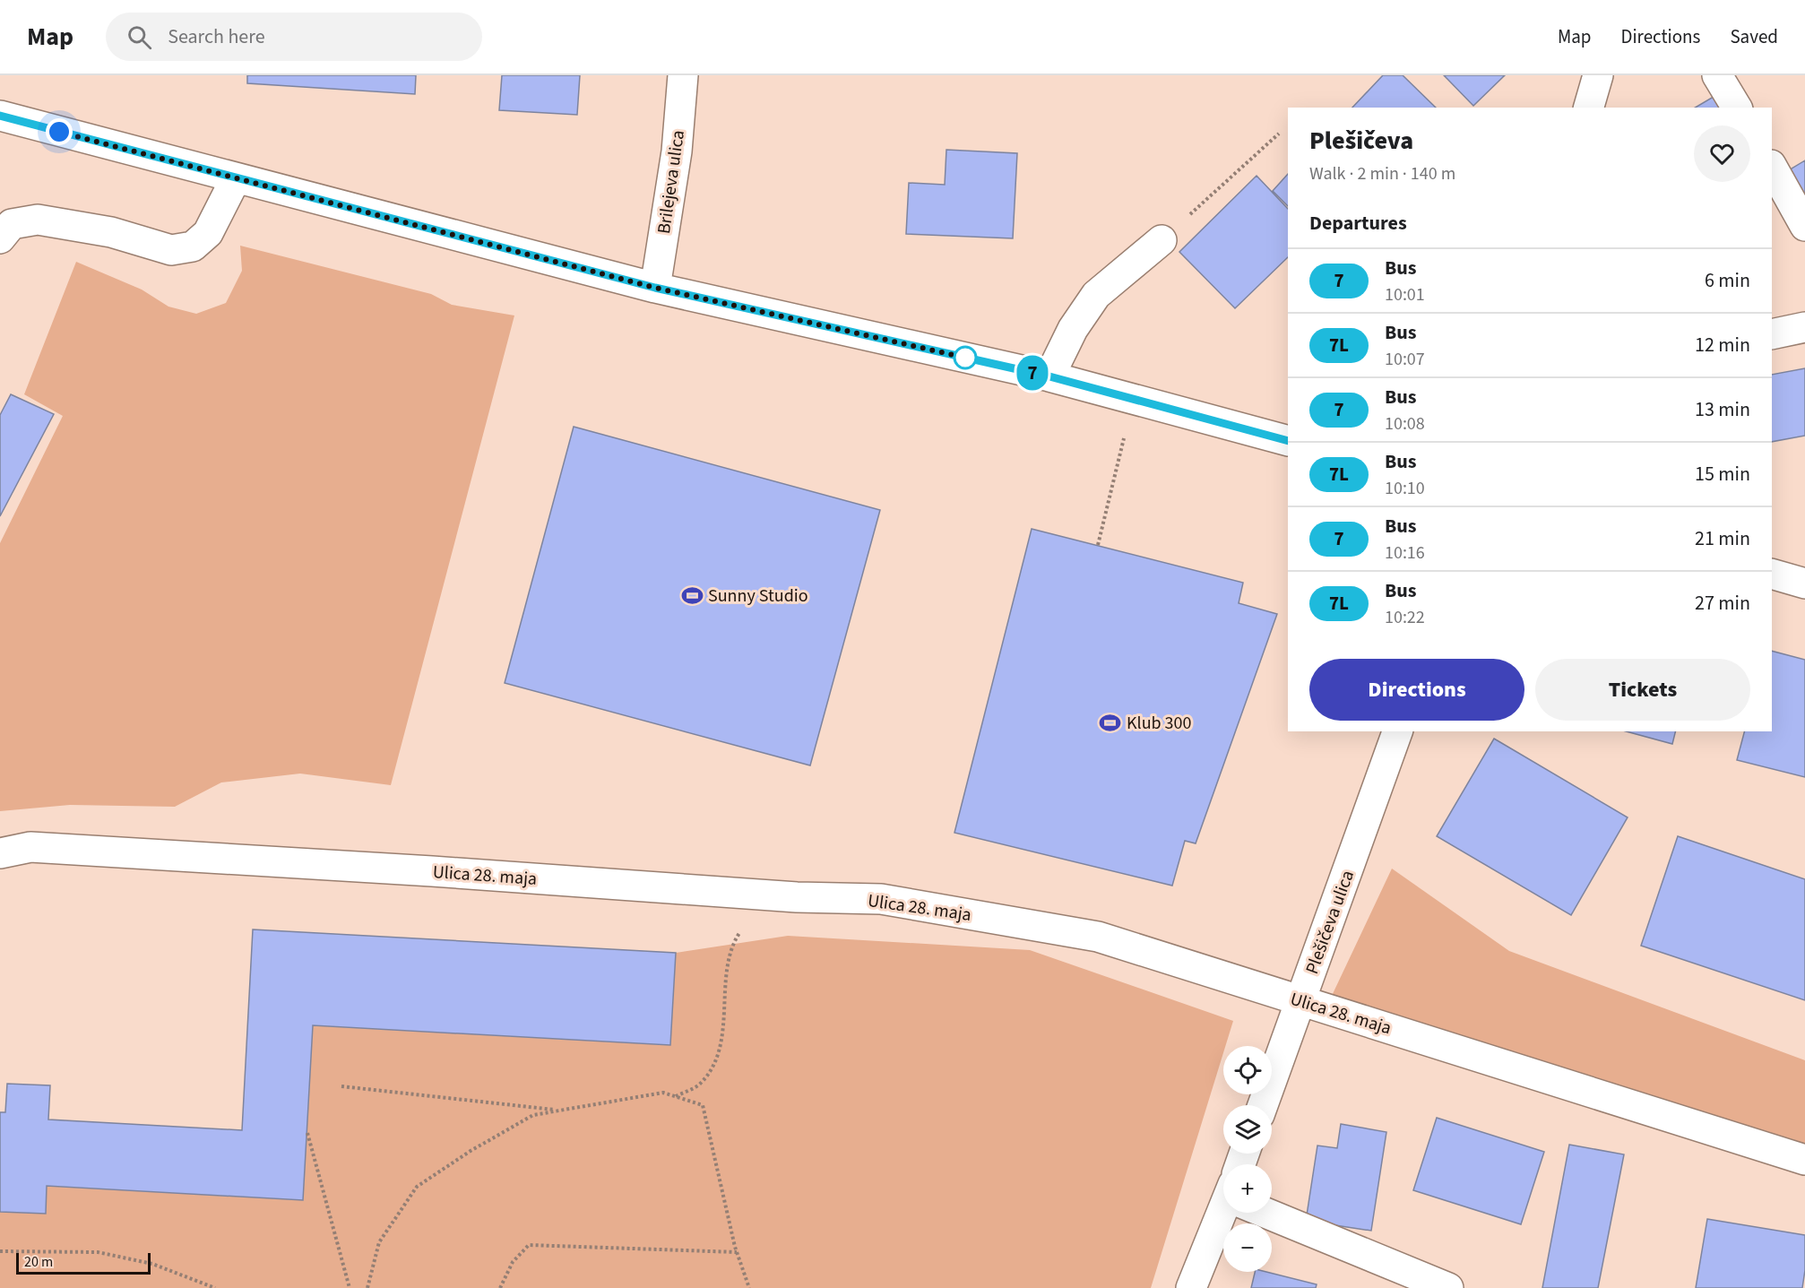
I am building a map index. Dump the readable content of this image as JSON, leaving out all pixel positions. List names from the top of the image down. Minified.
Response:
{"streets":{"street":["Brilejeva ulica","Ulica 28. maja","Plešičeva ulica"]},"crossings":[["Ulica 28. maja","Plešičeva ulica"]],"places":{"sports":["Sunny Studio","Klub 300"]},"lines":["bus line 7"],"scale_bar":"20 m","page":{"header":"Map","search":"Search here","nav":["Map","Directions","Saved"],"on_map":"7","heading":[["Plešičeva","Walk · 2 min · 140 m"],"Departures"],"list":[{"mark":"7","name":"Bus","note":"10:01","value":"6 min"},{"mark":"7L","name":"Bus","note":"10:07","value":"12 min"},{"mark":"7","name":"Bus","note":"10:08","value":"13 min"},{"mark":"7L","name":"Bus","note":"10:10","value":"15 min"},{"mark":"7","name":"Bus","note":"10:16","value":"21 min"},{"mark":"7L","name":"Bus","note":"10:22","value":"27 min"}],"buttons":["Directions","Tickets"],"map_buttons":["+","−"],"scale":"20 m"}}
